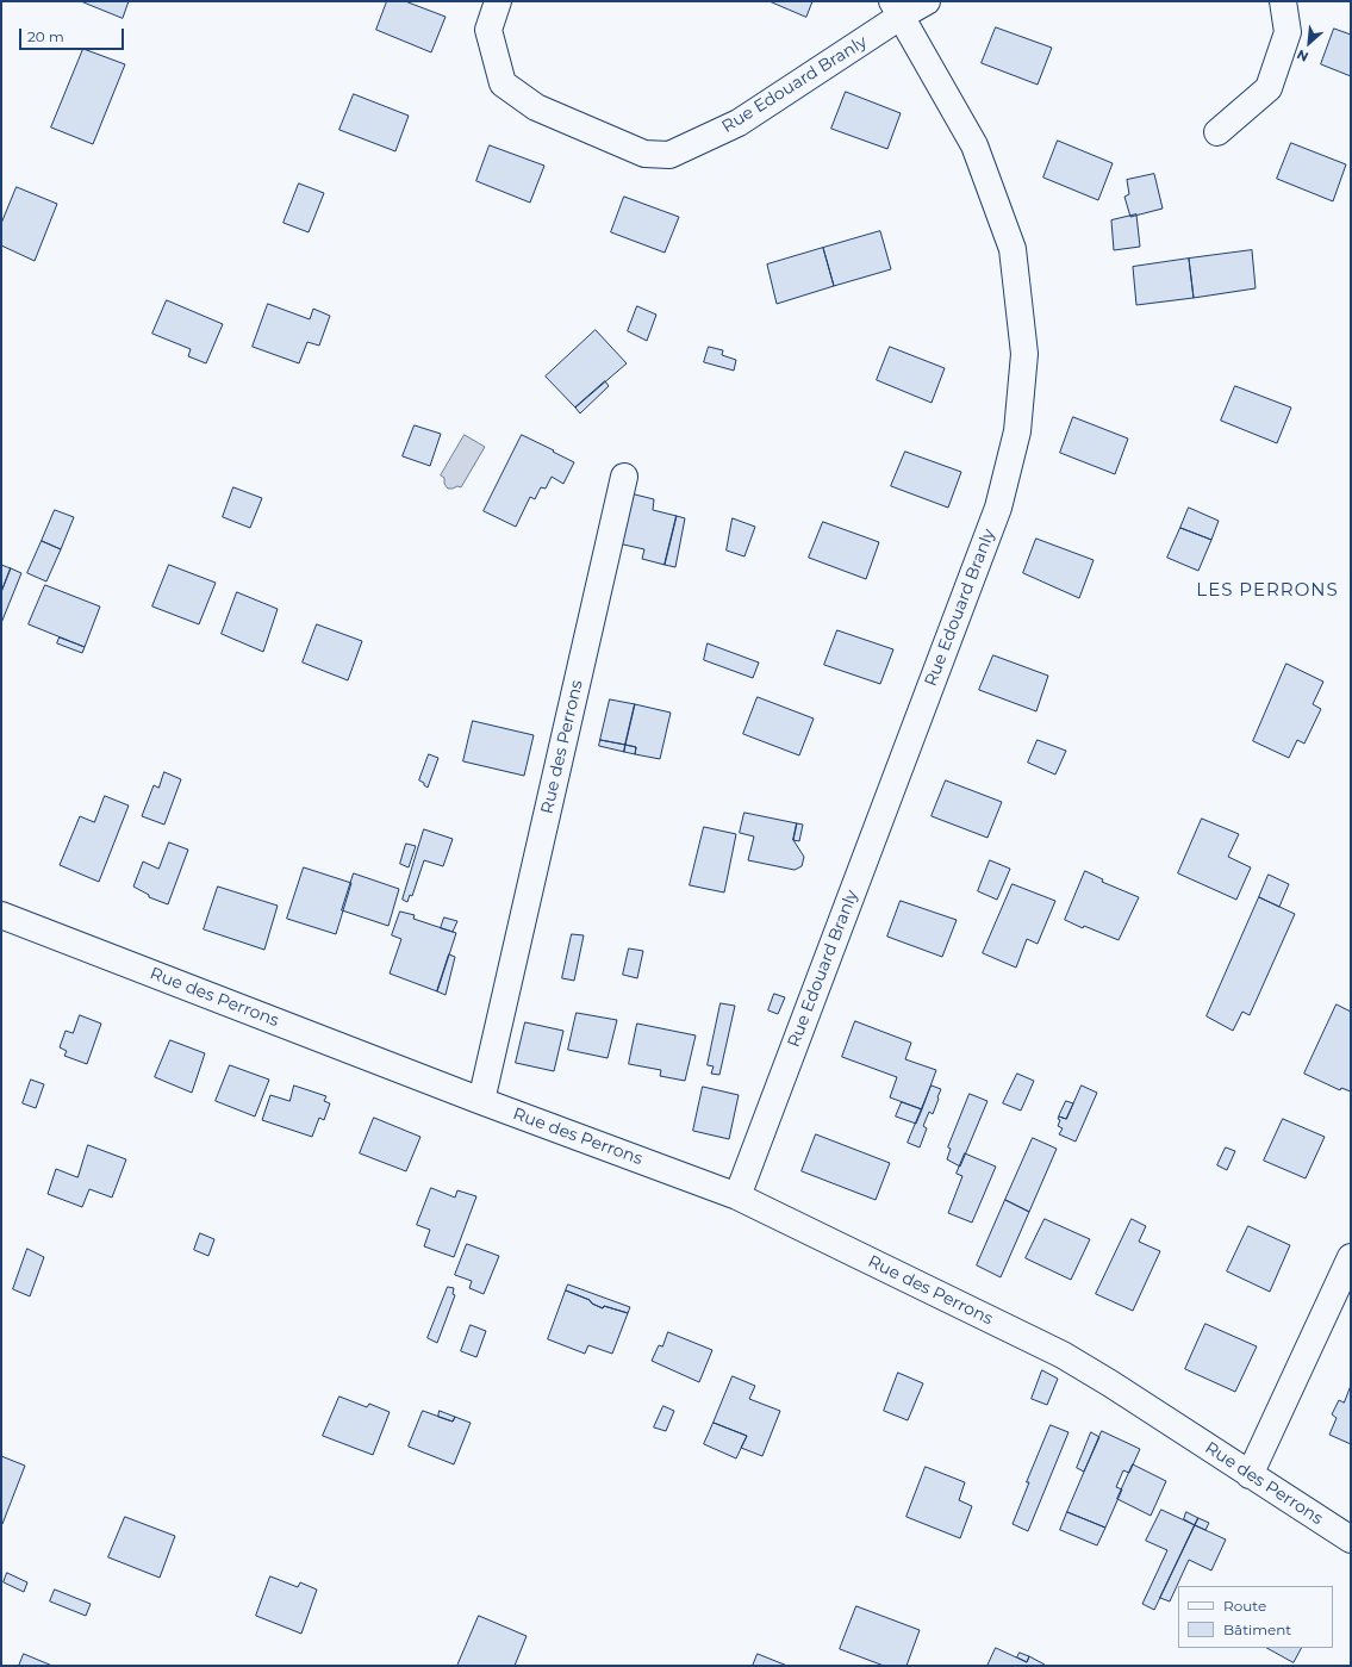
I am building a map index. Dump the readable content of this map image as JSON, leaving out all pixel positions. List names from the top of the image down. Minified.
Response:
{"streets":{"street":["Rue Edouard Branly","Rue des Perrons"]},"crossings":[["Rue Edouard Branly","Rue des Perrons"]],"districts":["LES PERRONS"],"legend":["Route","Bâtiment"],"scale_bar":"20 m","north":"bottom left"}
